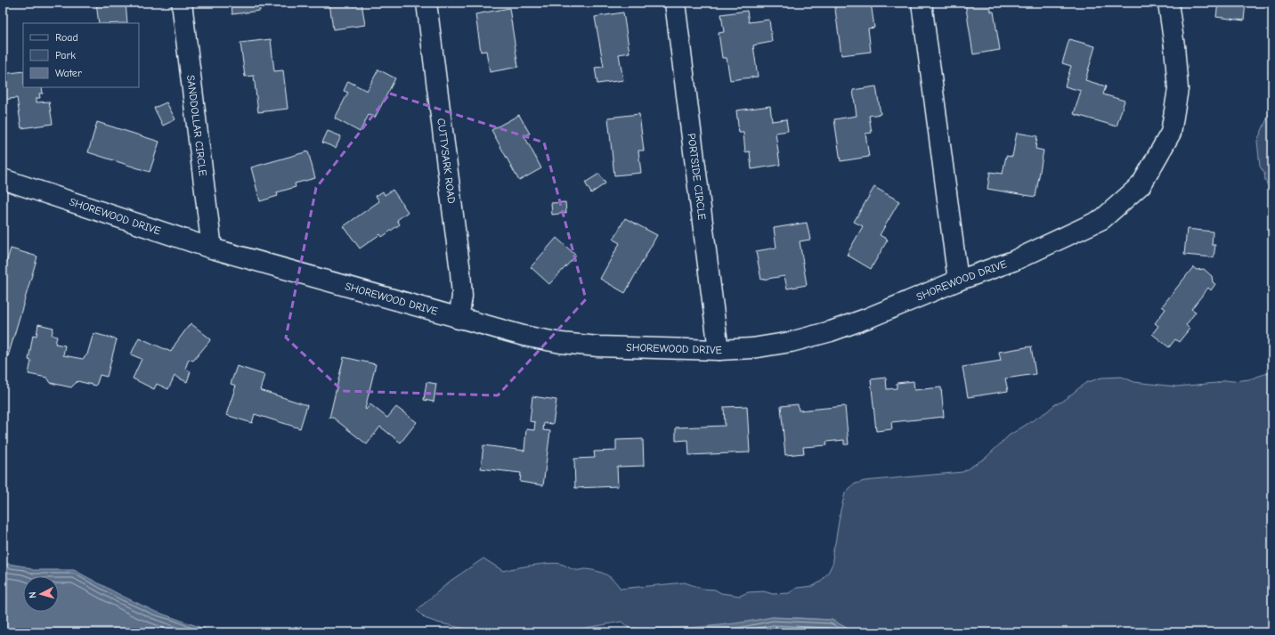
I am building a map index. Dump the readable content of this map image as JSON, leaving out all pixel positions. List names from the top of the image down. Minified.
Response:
{"streets":{"street":["SANDDOLLAR CIRCLE","CUTTYSARK ROAD","PORTSIDE CIRCLE","SHOREWOOD DRIVE"]},"crossings":[["SANDDOLLAR CIRCLE","SHOREWOOD DRIVE"],["CUTTYSARK ROAD","SHOREWOOD DRIVE"],["PORTSIDE CIRCLE","SHOREWOOD DRIVE"]],"legend":["Road","Park","Water"],"north":"left"}
